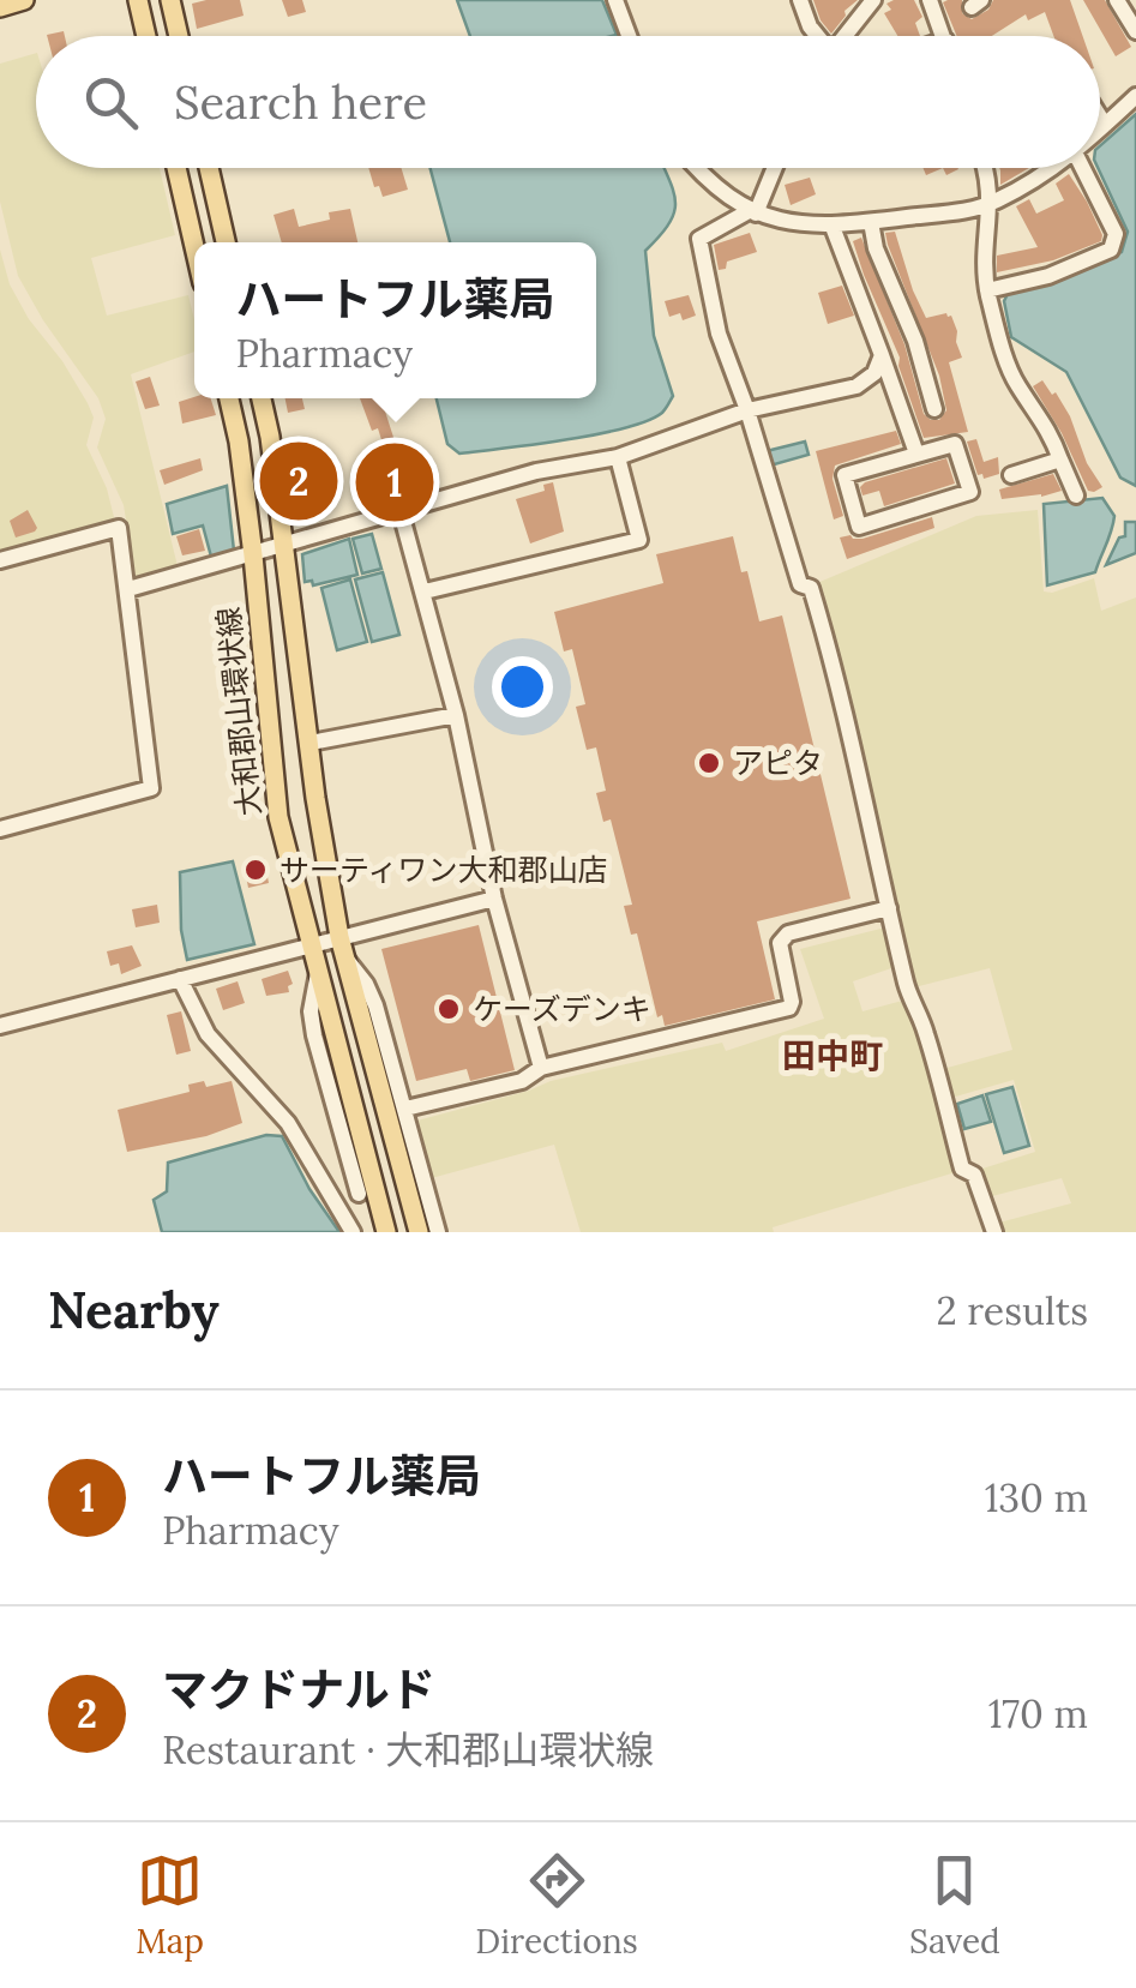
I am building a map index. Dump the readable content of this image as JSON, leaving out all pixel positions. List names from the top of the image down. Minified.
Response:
{"streets":{"main road":["大和郡山環状線"]},"districts":["田中町"],"places":["アピタ","サーティワン大和郡山店","ケーズデンキ"],"page":{"search":"Search here","popup":["ハートフル薬局","Pharmacy"],"pins":["2","1"],"heading":["Nearby","2 results"],"list":[{"mark":"1","name":"ハートフル薬局","note":"Pharmacy","value":"130 m"},{"mark":"2","name":"マクドナルド","note":"Restaurant · 大和郡山環状線","value":"170 m"}],"nav":["Map","Directions","Saved"]}}
